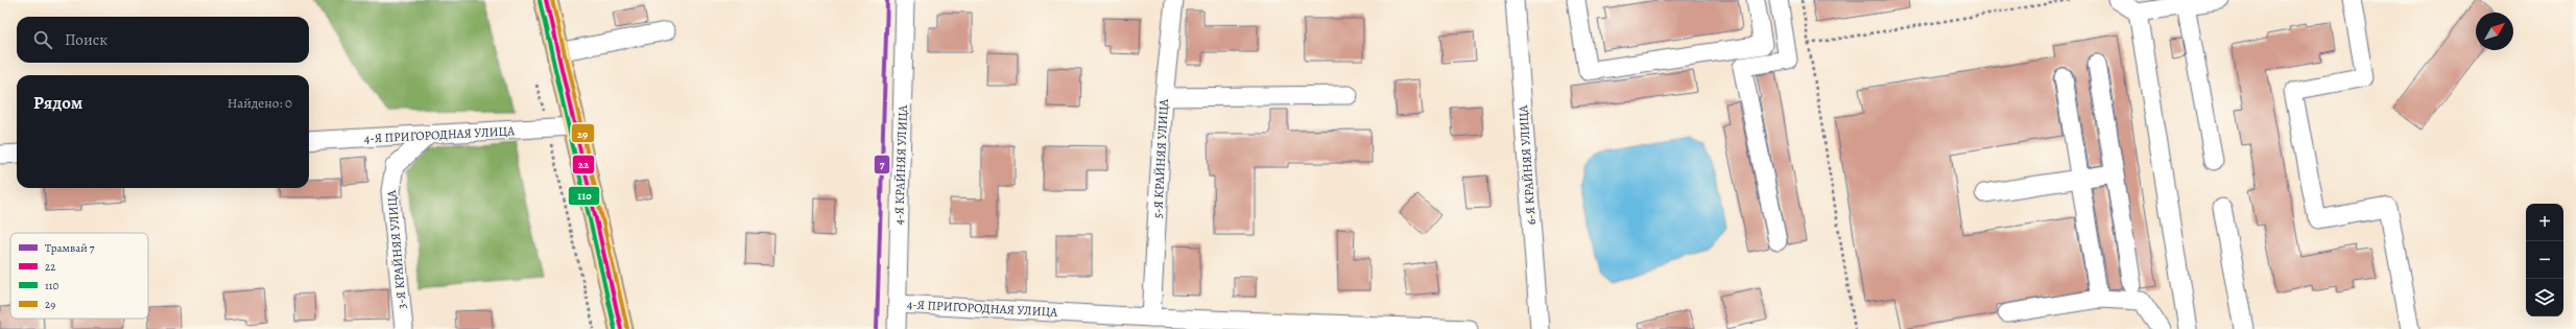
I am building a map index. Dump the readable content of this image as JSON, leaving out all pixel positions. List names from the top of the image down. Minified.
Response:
{"streets":{"street":["4-Я ПРИГОРОДНАЯ УЛИЦА","5-Я КРАЙНЯЯ УЛИЦА","4-Я КРАЙНЯЯ УЛИЦА","6-Я КРАЙНЯЯ УЛИЦА","3-Я КРАЙНЯЯ УЛИЦА"]},"crossings":[["4-Я ПРИГОРОДНАЯ УЛИЦА","5-Я КРАЙНЯЯ УЛИЦА"],["4-Я ПРИГОРОДНАЯ УЛИЦА","4-Я КРАЙНЯЯ УЛИЦА"],["4-Я ПРИГОРОДНАЯ УЛИЦА","3-Я КРАЙНЯЯ УЛИЦА"]],"lines":["tram line 7","transit line 22","transit line 29","transit line 110"],"legend":["Трамвай 7","22","110","29"],"north":"top right","page":{"search":"Поиск","heading":["Рядом","Найдено: 0"],"map_buttons":["+","−"]}}
